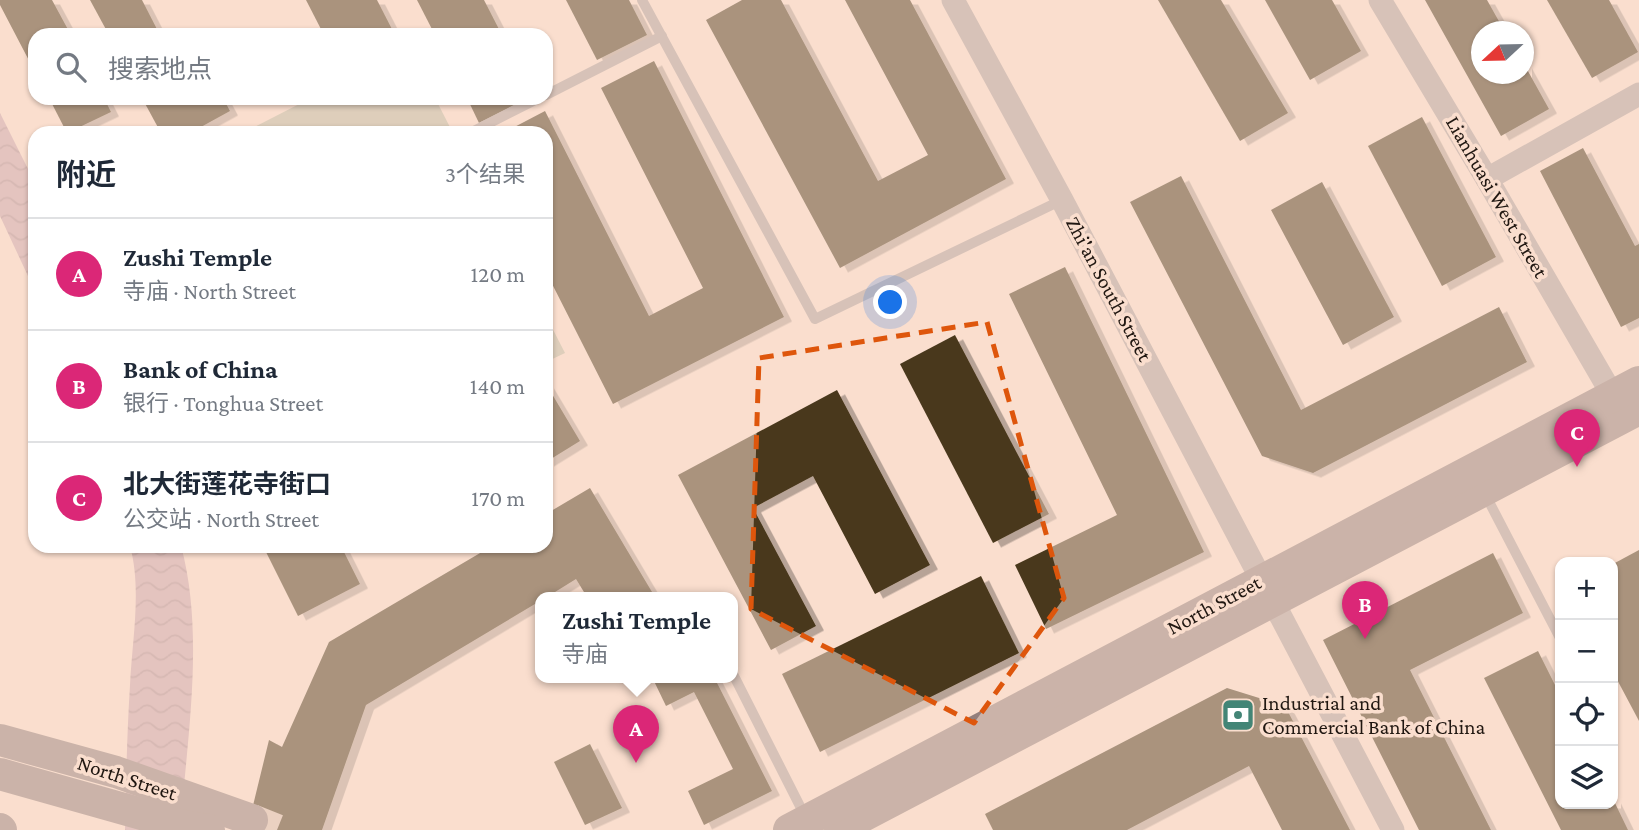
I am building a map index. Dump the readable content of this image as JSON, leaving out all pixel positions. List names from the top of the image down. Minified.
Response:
{"streets":{"street":["Lianhuasi West Street","Zhi'an South Street","North Street"]},"crossings":[["Lianhuasi West Street","North Street"],["Zhi'an South Street","North Street"]],"places":{"bank":["Industrial and Commercial Bank of China"]},"north":"left","page":{"search":"搜索地点","heading":["附近","3个结果"],"list":[{"mark":"A","name":"Zushi Temple","note":"寺庙 · North Street","value":"120 m"},{"mark":"B","name":"Bank of China","note":"银行 · Tonghua Street","value":"140 m"},{"mark":"C","name":"北大街莲花寺街口","note":"公交站 · North Street","value":"170 m"}],"pins":["C","B","A"],"map_buttons":["+","−"],"popup":["Zushi Temple","寺庙"]}}
